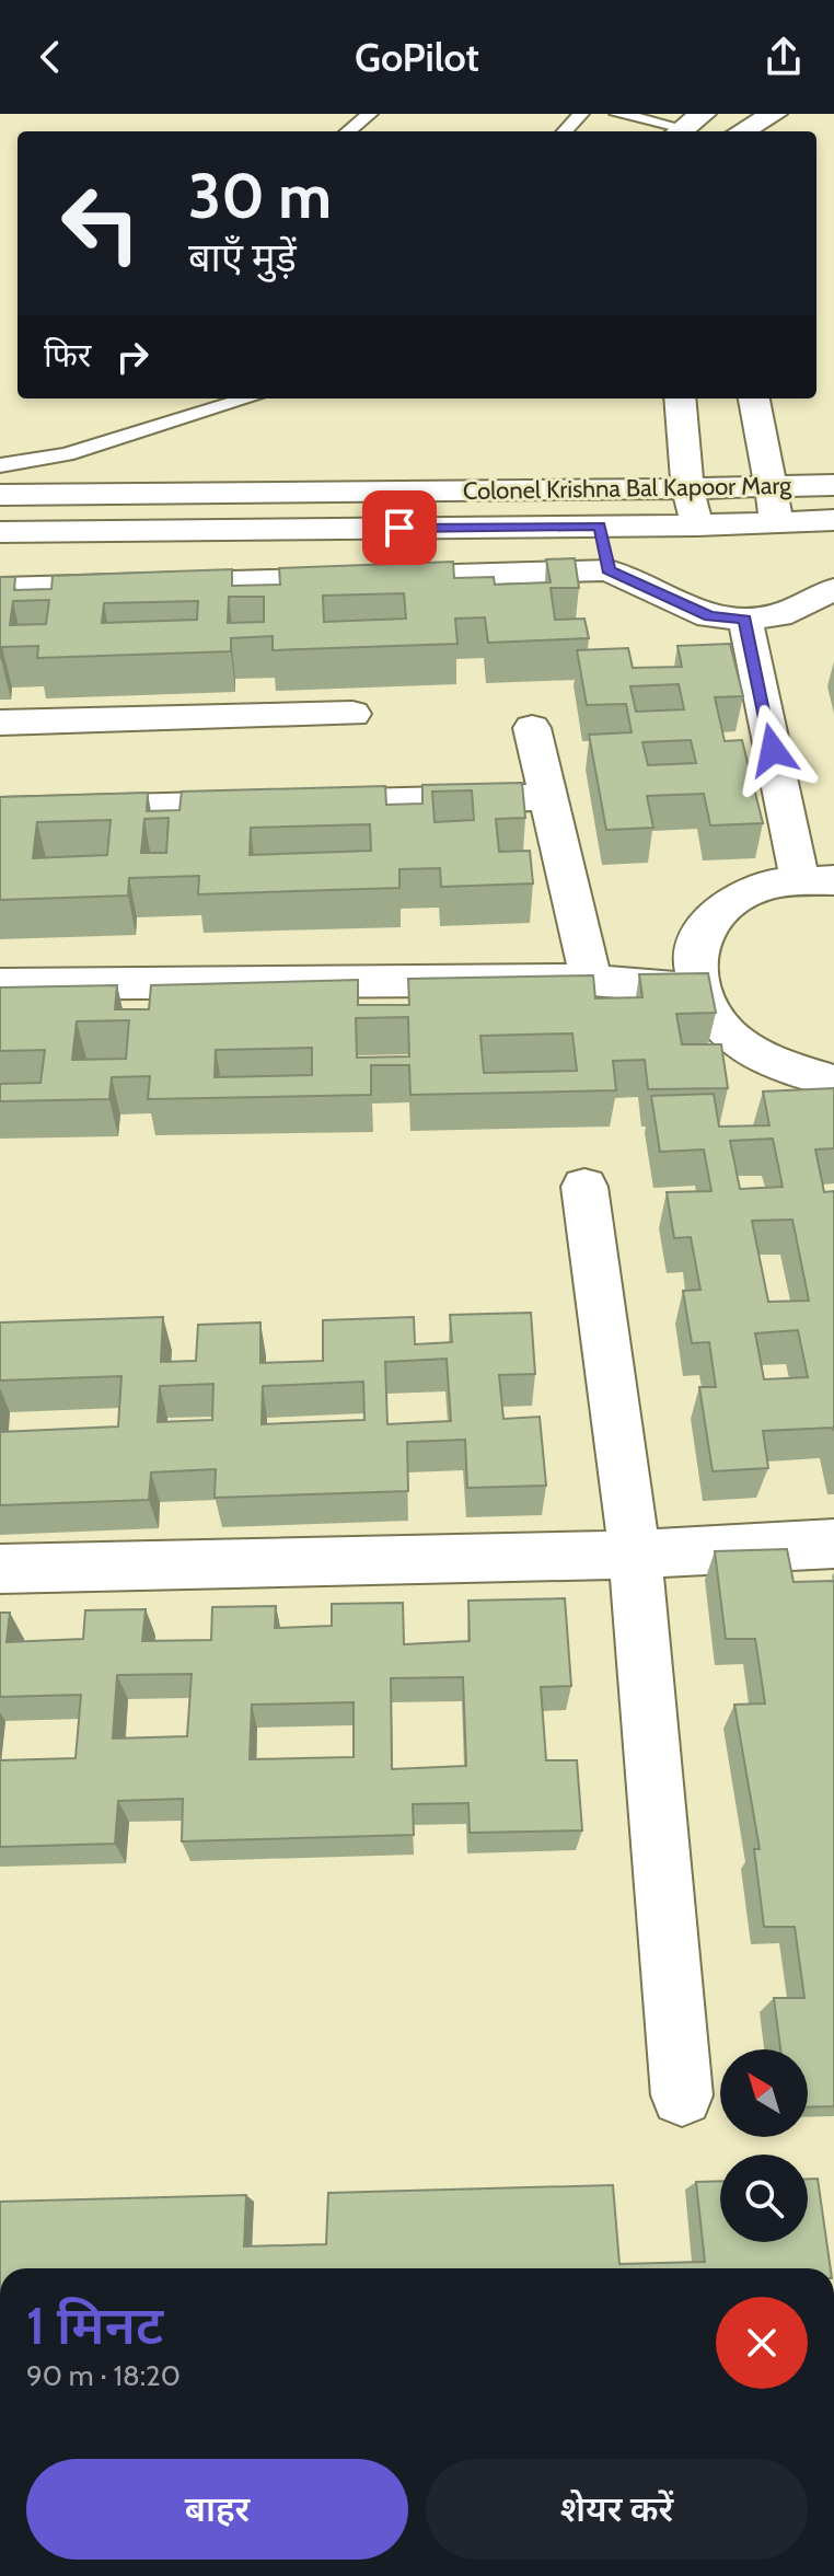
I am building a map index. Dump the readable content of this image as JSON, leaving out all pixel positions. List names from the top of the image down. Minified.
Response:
{"streets":{"street":["Colonel Krishna Bal Kapoor Marg"]},"north":"top left","page":{"header":"GoPilot","turn":["30 m","बाएँ मुड़ें"],"then":"फिर","heading":["1 मिनट","90 m · 18:20"],"buttons":["बाहर","शेयर करें"]}}
